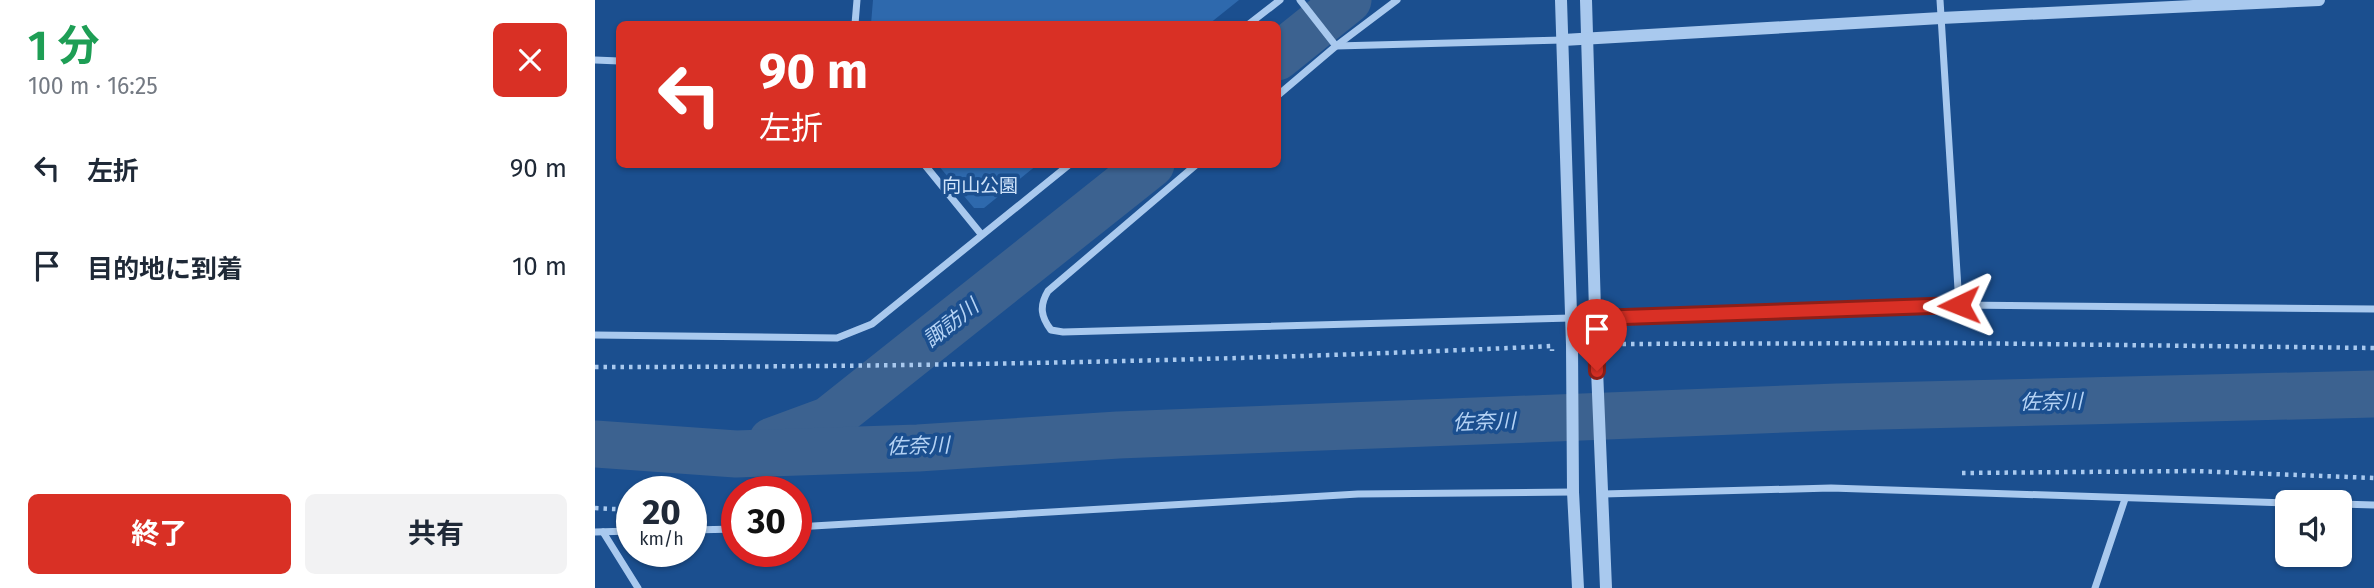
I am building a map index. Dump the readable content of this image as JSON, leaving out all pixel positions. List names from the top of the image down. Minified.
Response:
{"water":["諏訪川","佐奈川"],"parks":["向山公園"],"page":{"heading":["1 分","100 m · 16:25"],"turn":["90 m","左折"],"list":[{"name":"左折","value":"90 m"},{"name":"目的地に到着","value":"10 m"}],"speed":"20 km/h","limit":"30","buttons":["終了","共有"]}}
